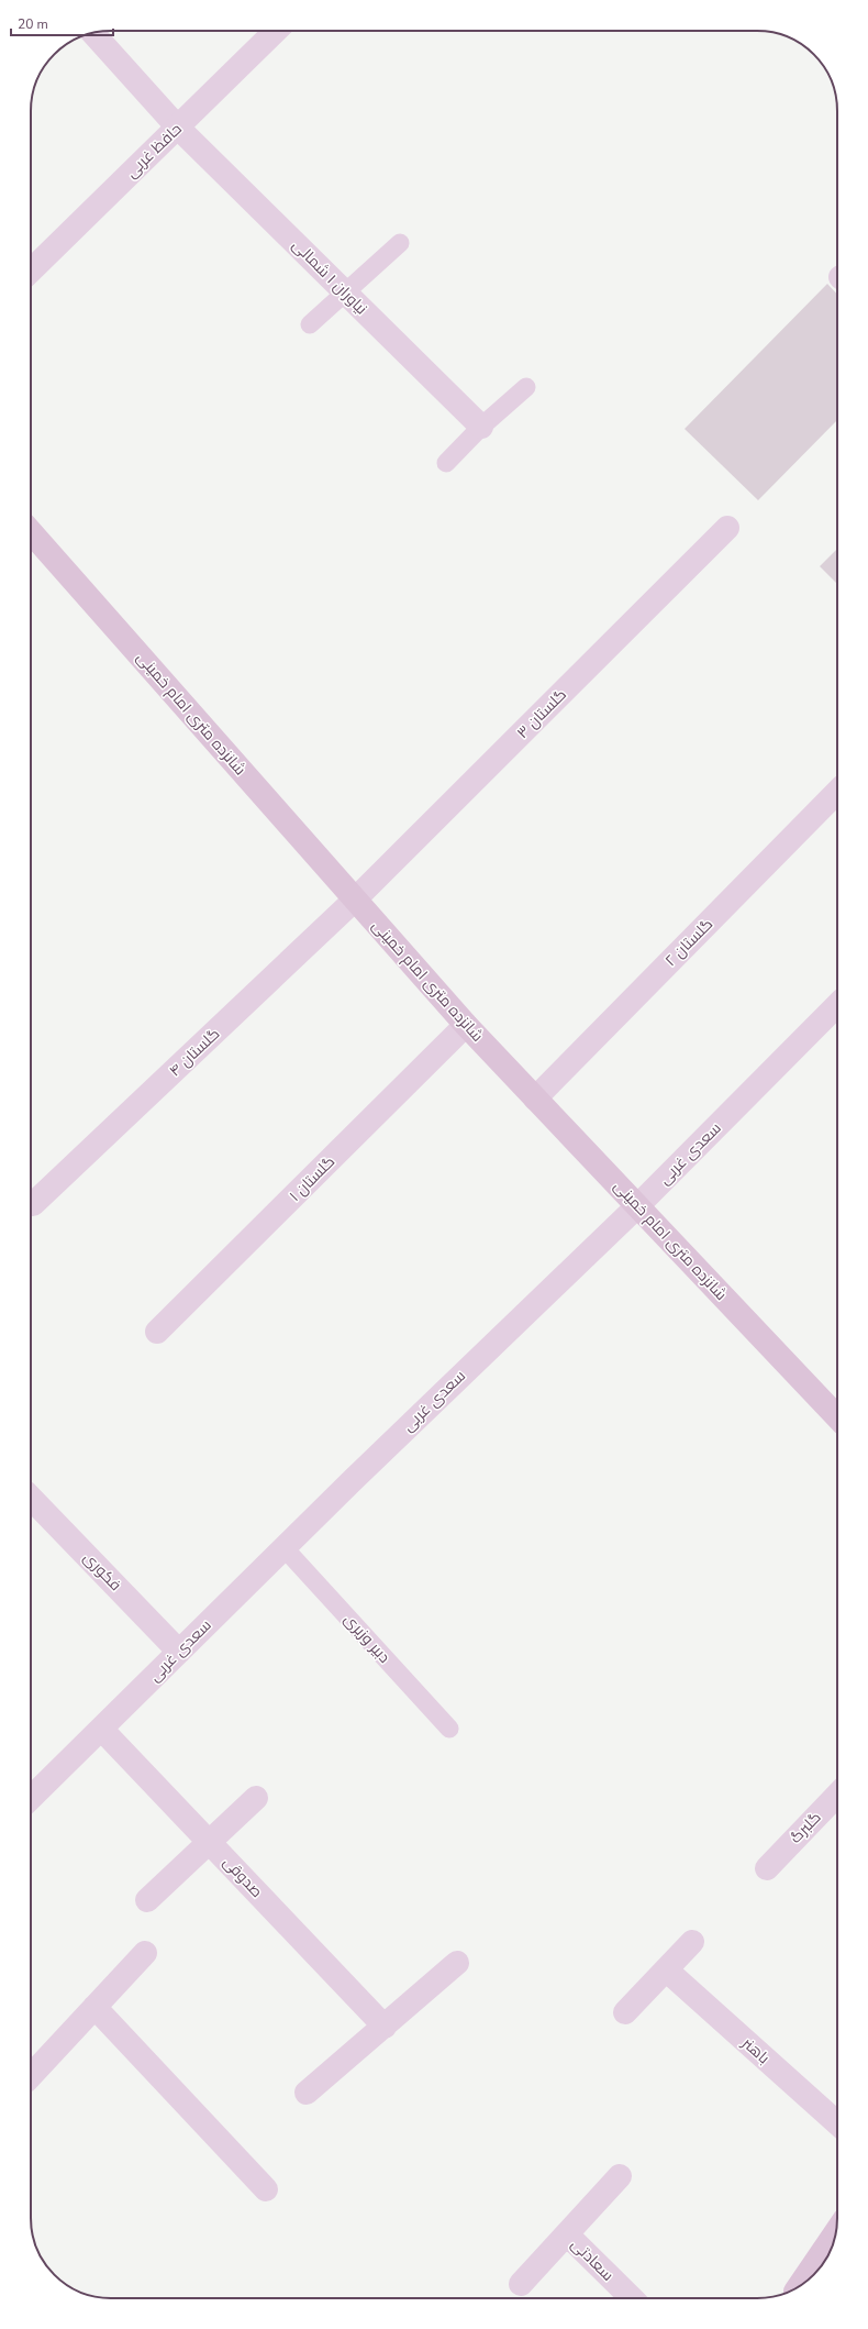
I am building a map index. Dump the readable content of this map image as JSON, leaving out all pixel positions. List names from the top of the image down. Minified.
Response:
{"streets":{"main road":["شانزده متری امام خمینی"],"street":["حافظ غربی","نیاوران ۱ شمالی","گلستان ۳","گلستان ۲","گلستان ۴","سعدی غربی","گلستان ۱","فکوری","گلبرگ","صدوقی","باهنر","سعادتی"],"lane":["دبیر وزیری"]},"crossings":[["حافظ غربی","نیاوران ۱ شمالی"],["شانزده متری امام خمینی","گلستان ۳"],["شانزده متری امام خمینی","گلستان ۲"],["شانزده متری امام خمینی","گلستان ۴"],["شانزده متری امام خمینی","سعدی غربی"],["شانزده متری امام خمینی","گلستان ۱"],["گلستان ۳","گلستان ۴"],["سعدی غربی","فکوری"],["سعدی غربی","دبیر وزیری"],["سعدی غربی","صدوقی"]],"scale_bar":"20 m"}
